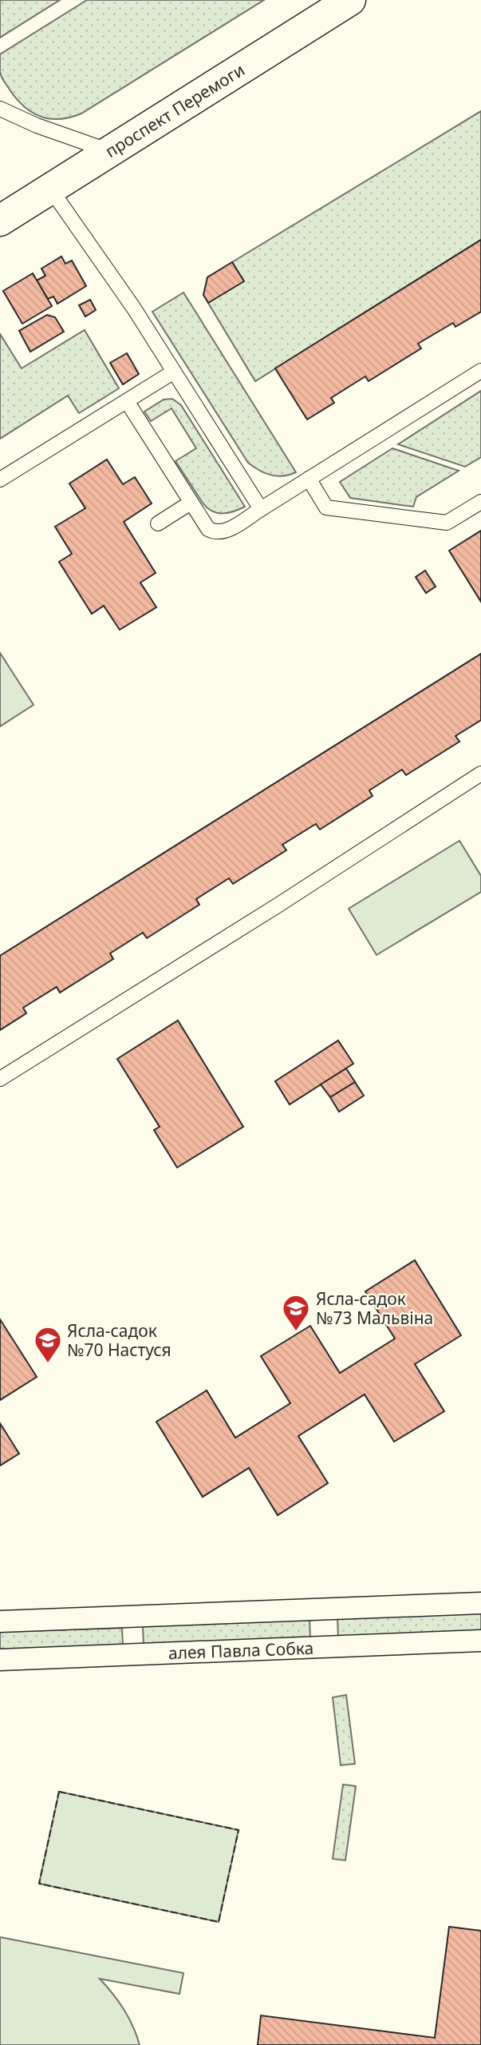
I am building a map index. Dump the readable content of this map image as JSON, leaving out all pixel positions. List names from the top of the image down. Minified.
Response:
{"streets":{"main road":["проспект Перемоги"],"street":["алея Павла Собка"]},"places":{"school or university":["Ясла-садок №73 Мальвіна","Ясла-садок №70 Настуся"]}}
